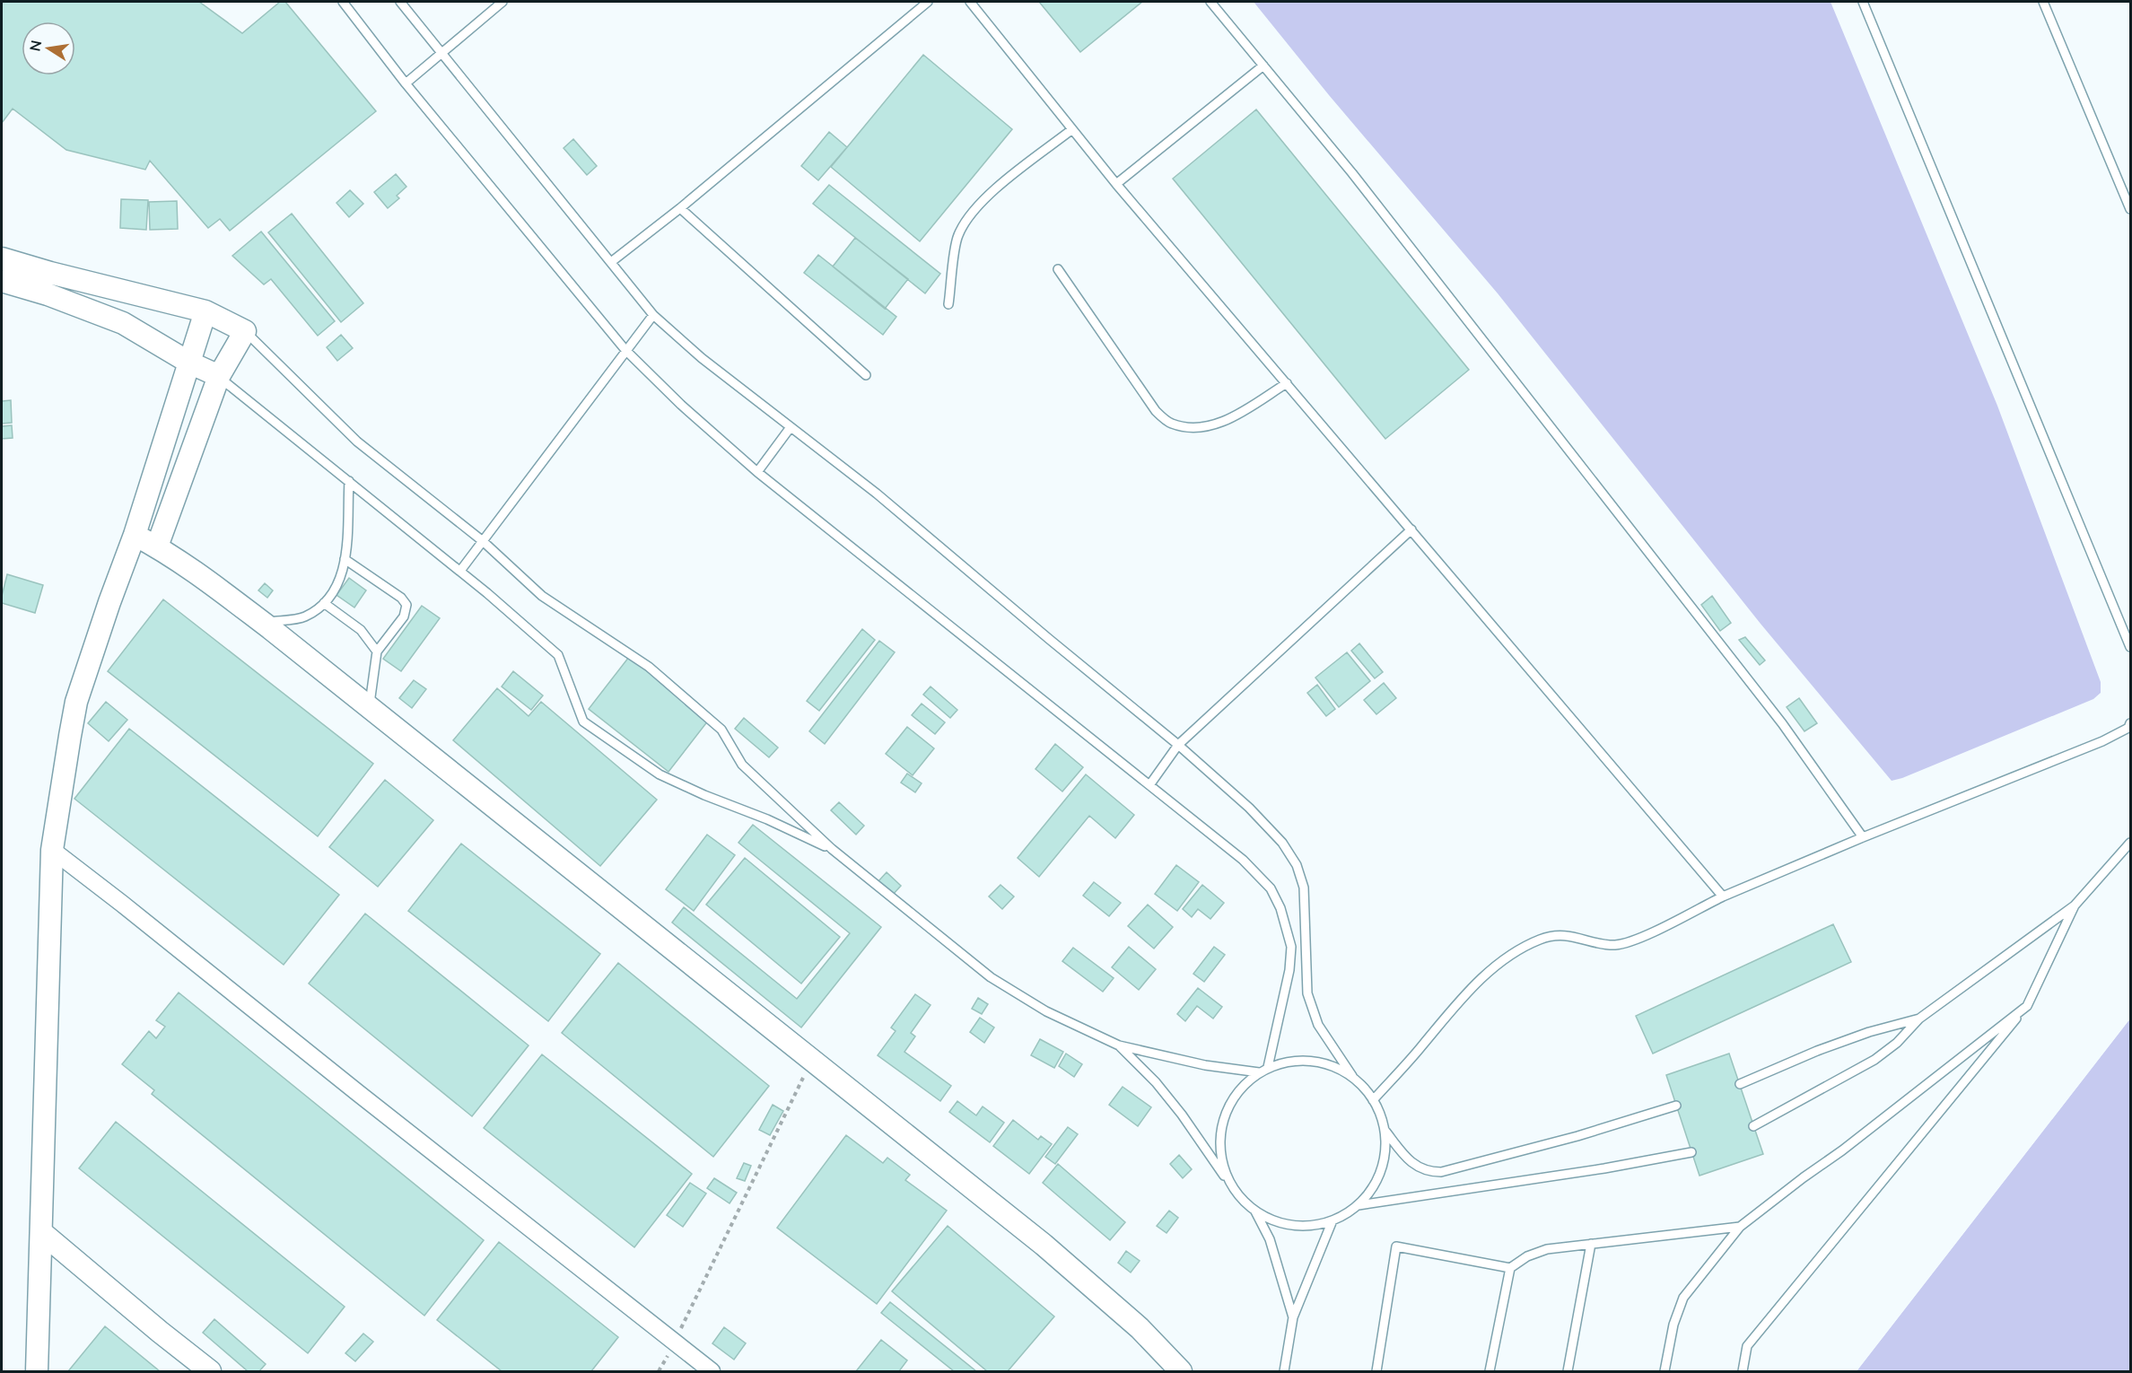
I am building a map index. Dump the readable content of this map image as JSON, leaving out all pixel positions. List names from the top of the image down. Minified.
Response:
{"north":"left"}
